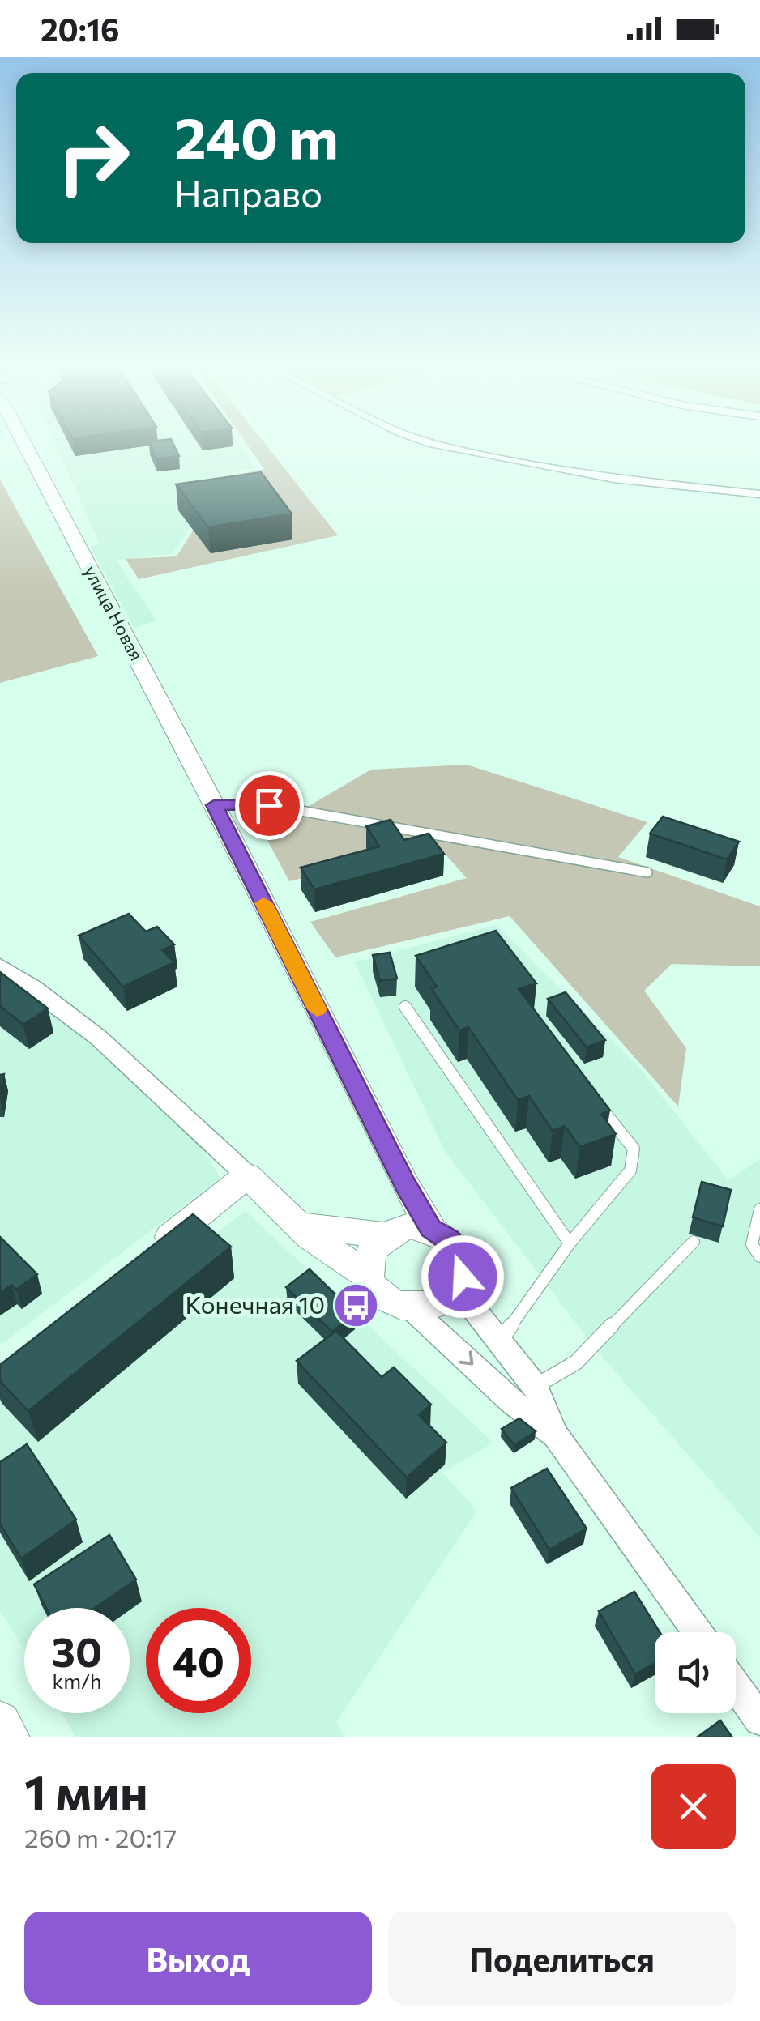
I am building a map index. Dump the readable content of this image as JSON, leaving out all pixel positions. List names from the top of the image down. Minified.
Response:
{"streets":{"street":["улица Новая"]},"places":{"bus stop":["Конечная 10"]},"page":{"status":"20:16","turn":["240 m","Направо"],"speed":"30 km/h","limit":"40","heading":["1 мин","260 m · 20:17"],"buttons":["Выход","Поделиться"]}}
